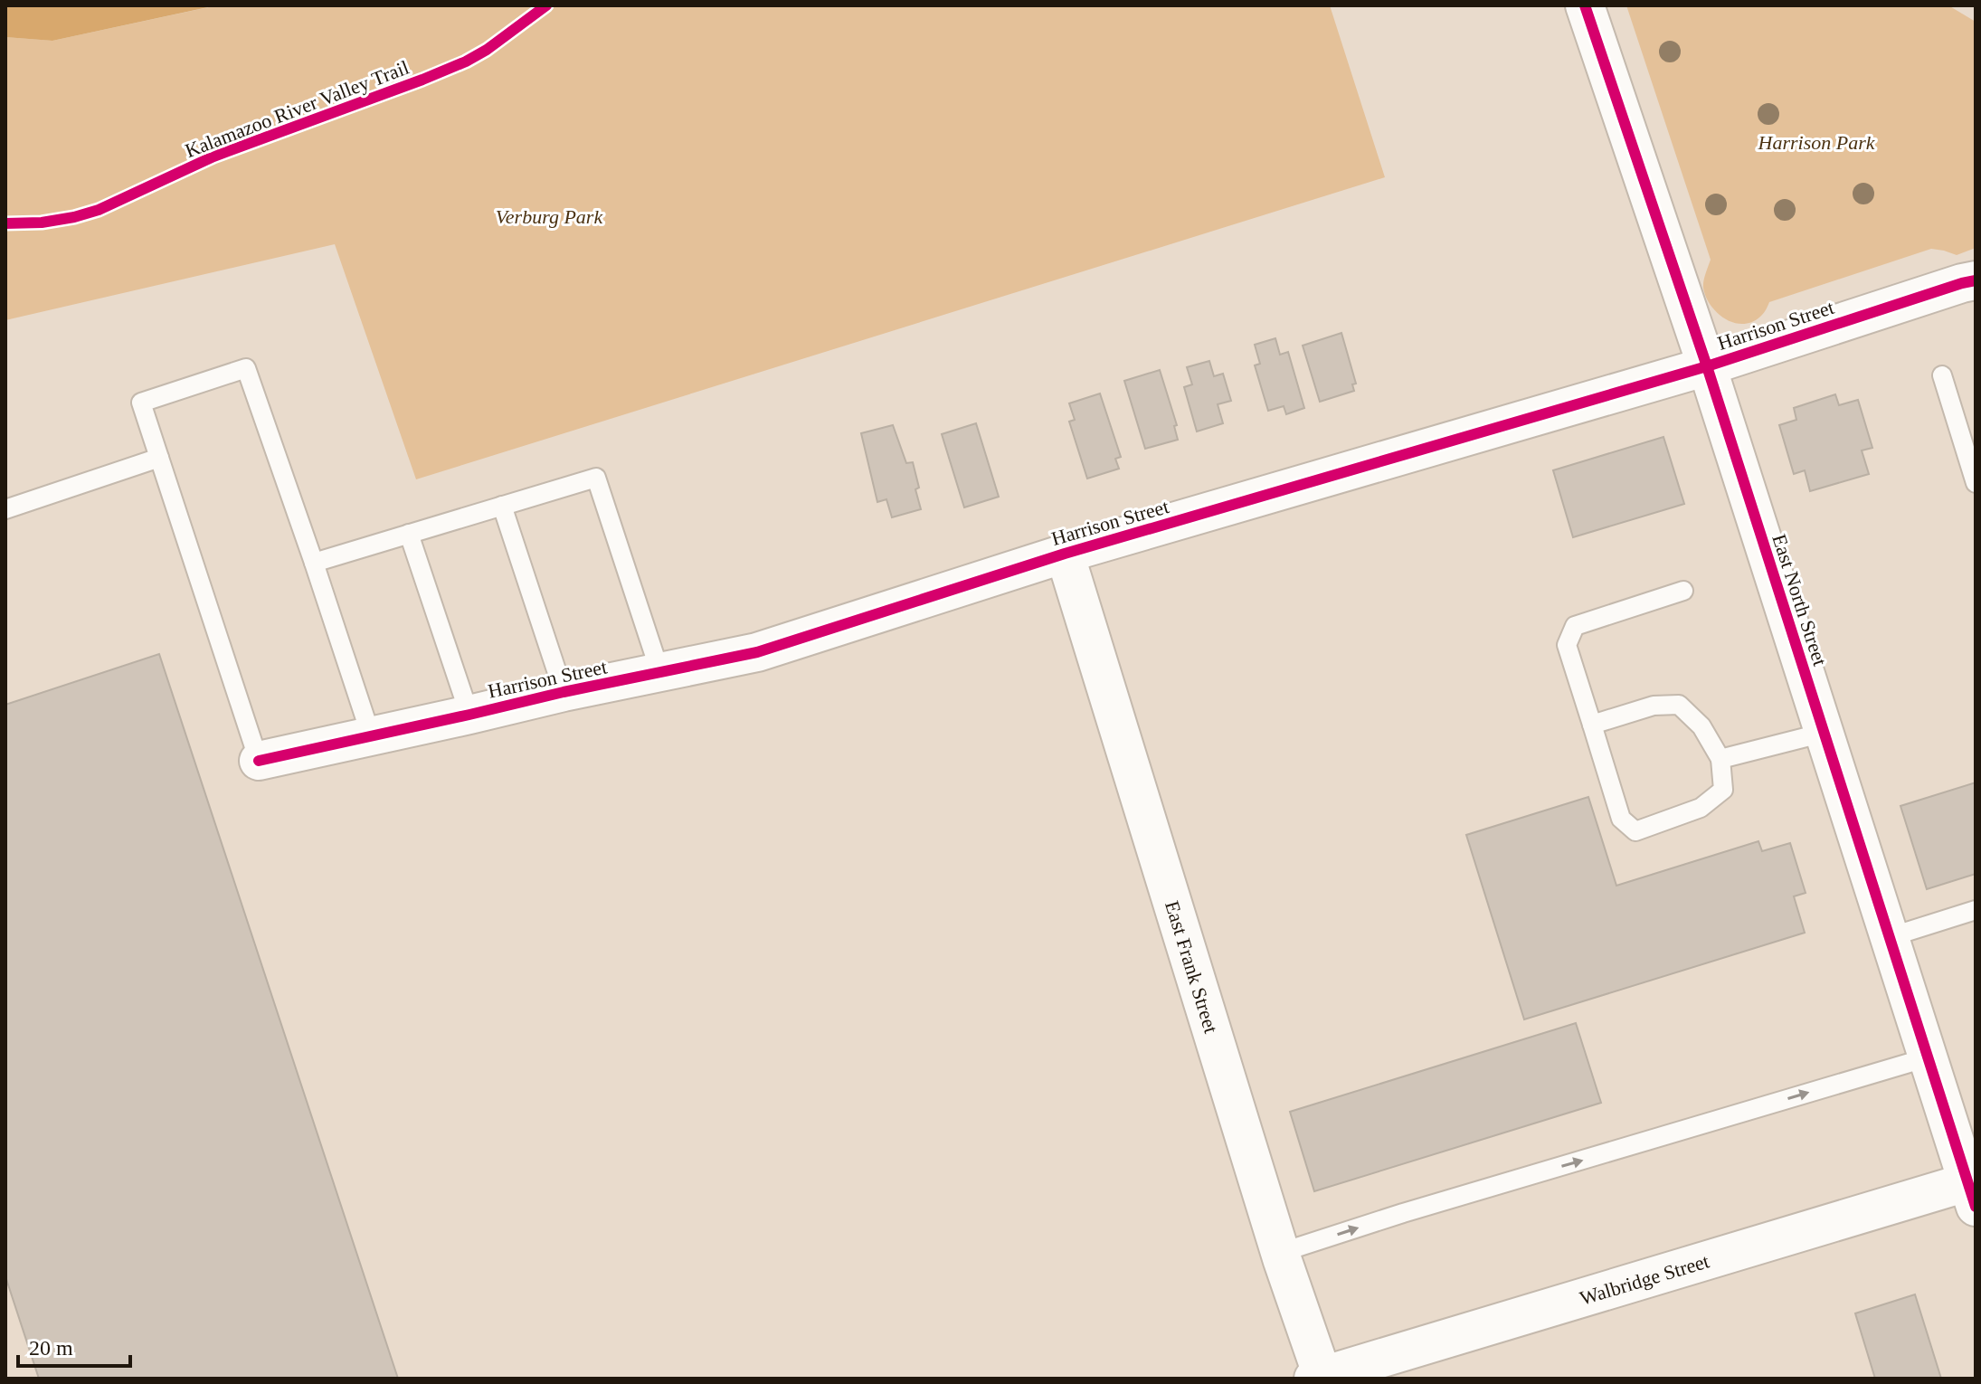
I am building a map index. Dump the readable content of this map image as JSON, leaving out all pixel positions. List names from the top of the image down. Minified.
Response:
{"streets":{"street":["Harrison Street","East North Street","East Frank Street","Walbridge Street"],"cycle path":["Kalamazoo River Valley Trail"]},"crossings":[["Harrison Street","East North Street"],["Harrison Street","East Frank Street"],["East North Street","Walbridge Street"],["East Frank Street","Walbridge Street"]],"parks":["Harrison Park","Verburg Park"],"scale_bar":"20 m"}
